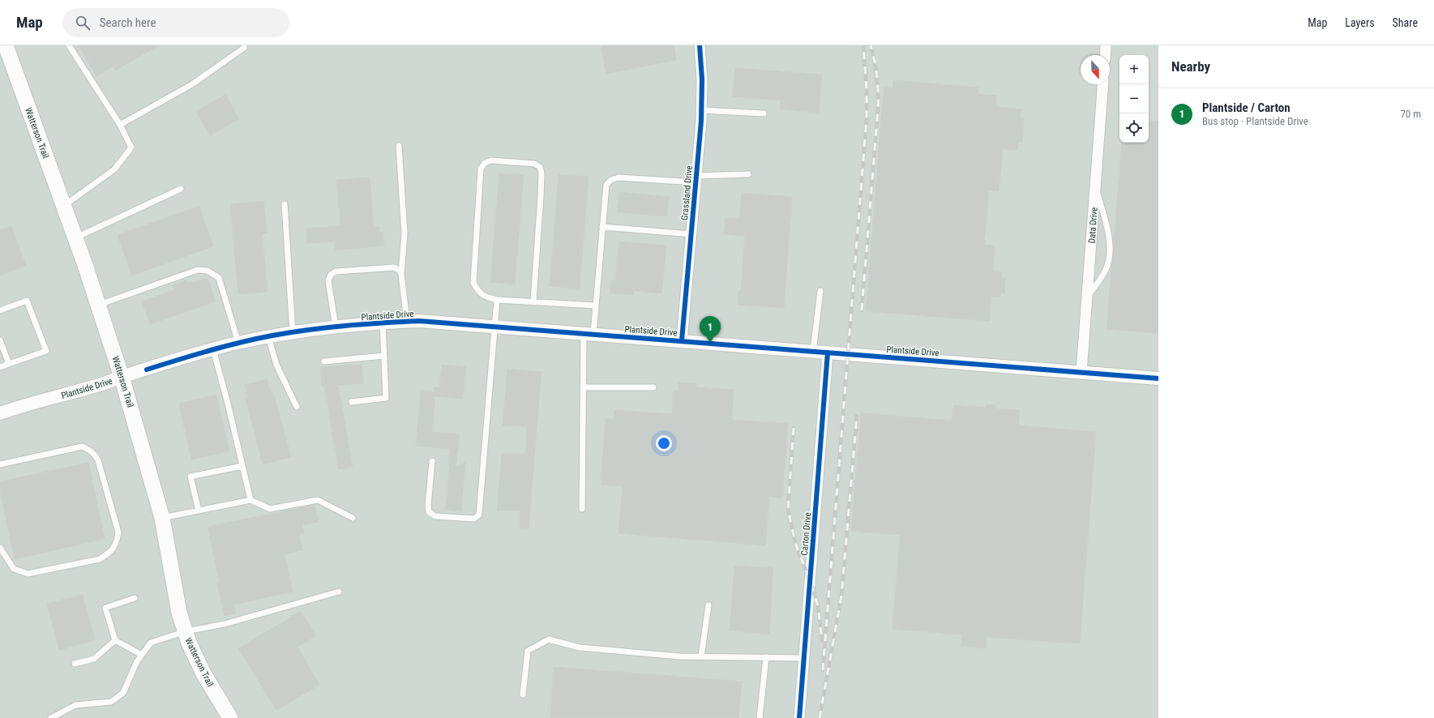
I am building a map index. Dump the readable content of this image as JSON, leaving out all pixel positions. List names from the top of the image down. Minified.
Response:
{"streets":{"main road":["Watterson Trail"],"street":["Grassland Drive","Data Drive","Plantside Drive","Carton Drive"]},"crossings":[["Watterson Trail","Plantside Drive"],["Grassland Drive","Plantside Drive"],["Data Drive","Plantside Drive"],["Plantside Drive","Carton Drive"]],"north":"bottom","page":{"header":"Map","search":"Search here","nav":["Map","Layers","Share"],"heading":"Nearby","map_buttons":["+","−"],"list":[{"mark":"1","name":"Plantside / Carton","note":"Bus stop · Plantside Drive","value":"70 m"}],"pins":"1"}}
